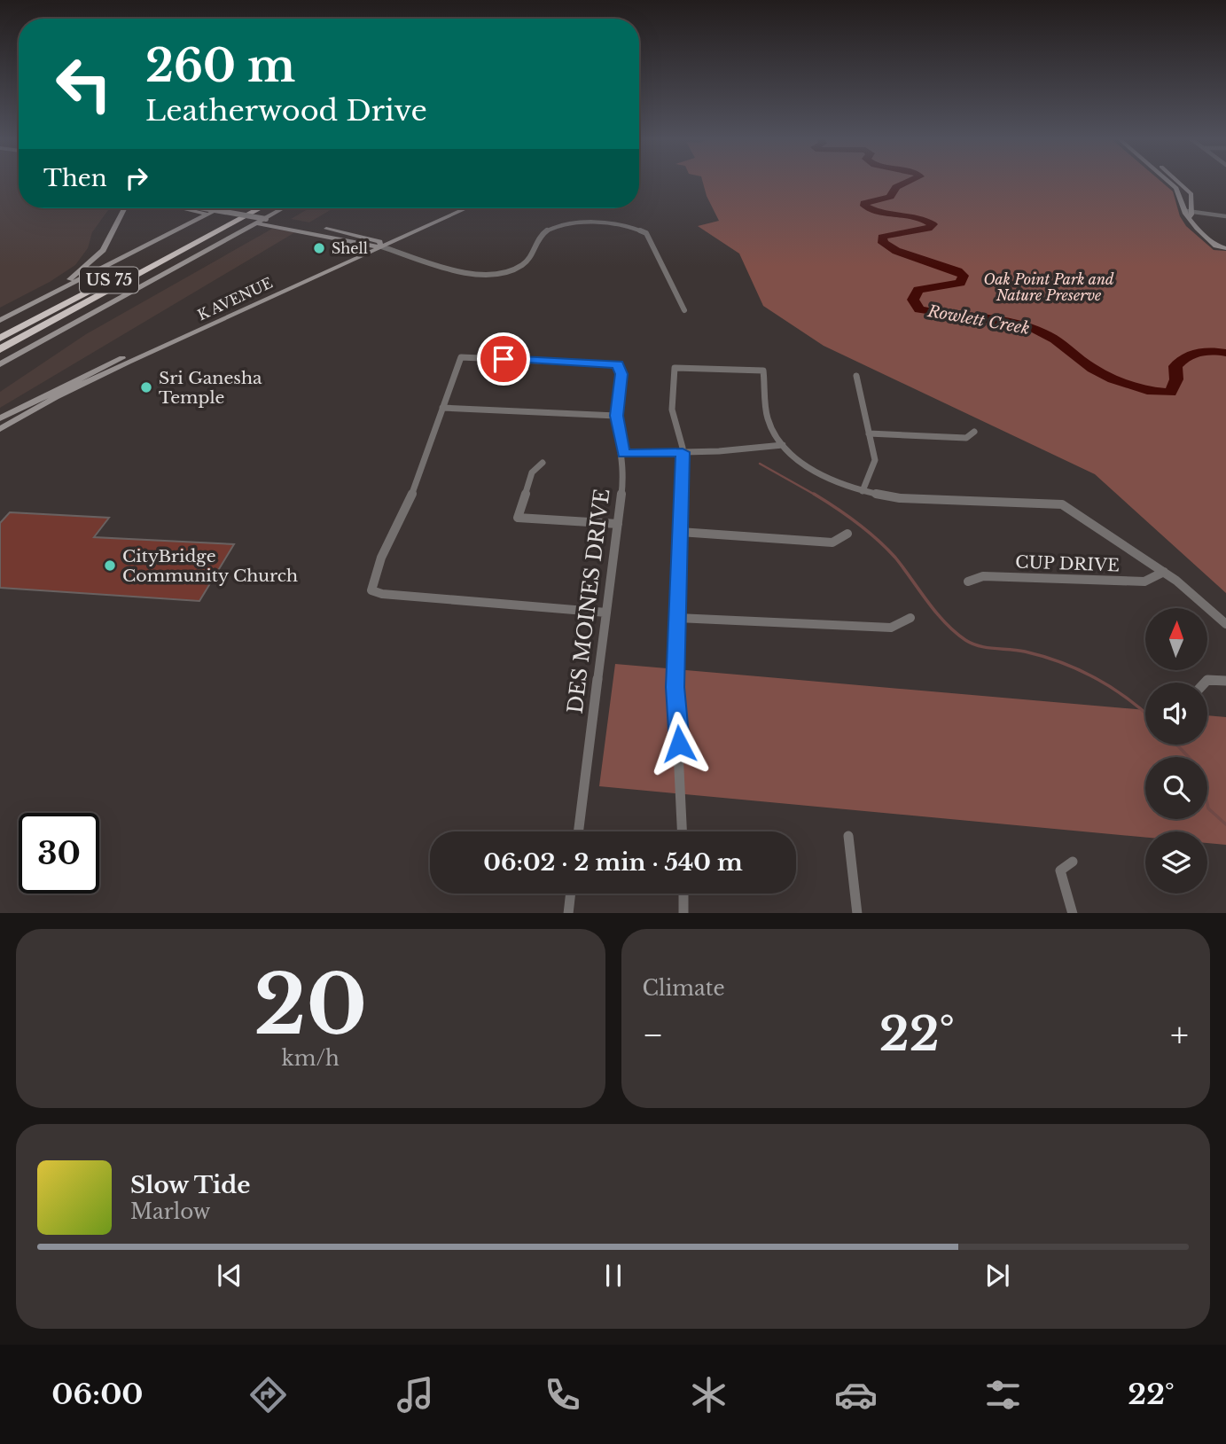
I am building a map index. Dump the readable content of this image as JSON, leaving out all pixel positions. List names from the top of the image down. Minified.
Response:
{"streets":{"highway":["US 75"],"main road":["K AVENUE"],"street":["CUP DRIVE","DES MOINES DRIVE"]},"water":["Rowlett Creek"],"parks":["Oak Point Park and Nature Preserve"],"places":["Shell","Sri Ganesha Temple","CityBridge Community Church"],"north":"top","page":{"turn":["260 m","Leatherwood Drive"],"then":"Then","limit":"30","trip":"06:02 · 2 min · 540 m","tile":[["20","km/h"],"Climate"],"heat":["−","22°","+"],"song":["Slow Tide","Marlow"],"tabs":["06:00","22°"]}}
